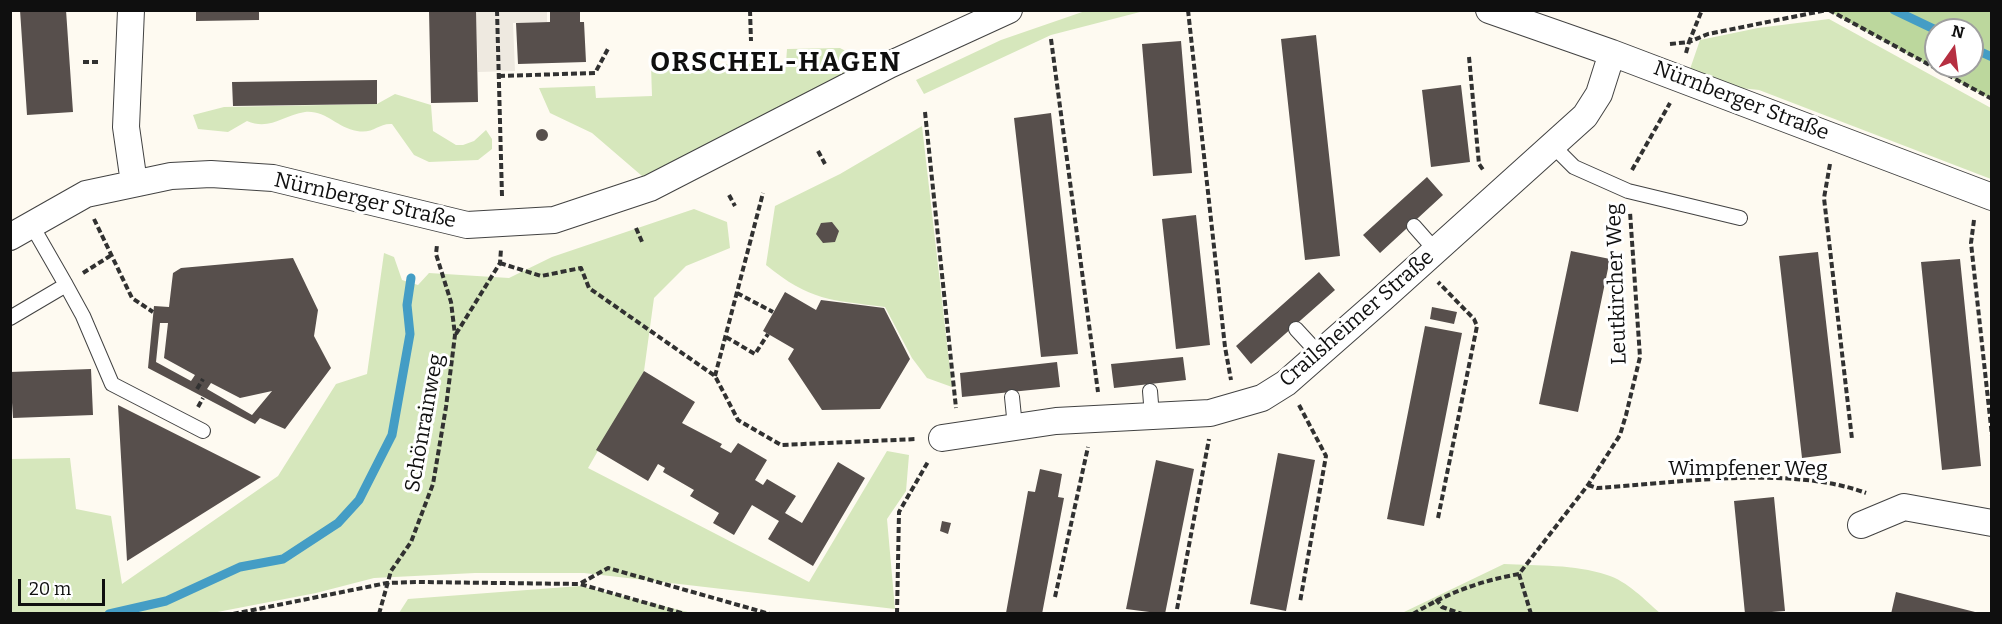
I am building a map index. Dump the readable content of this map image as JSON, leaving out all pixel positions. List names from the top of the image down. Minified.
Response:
{"streets":{"street":["Nürnberger Straße","Crailsheimer Straße"],"path":["Leutkircher Weg","Schönrainweg","Wimpfener Weg"]},"crossings":[["Nürnberger Straße","Leutkircher Weg"],["Nürnberger Straße","Crailsheimer Straße"],["Nürnberger Straße","Schönrainweg"],["Leutkircher Weg","Wimpfener Weg"]],"districts":["ORSCHEL-HAGEN"],"scale_bar":"20 m","north":"top"}
